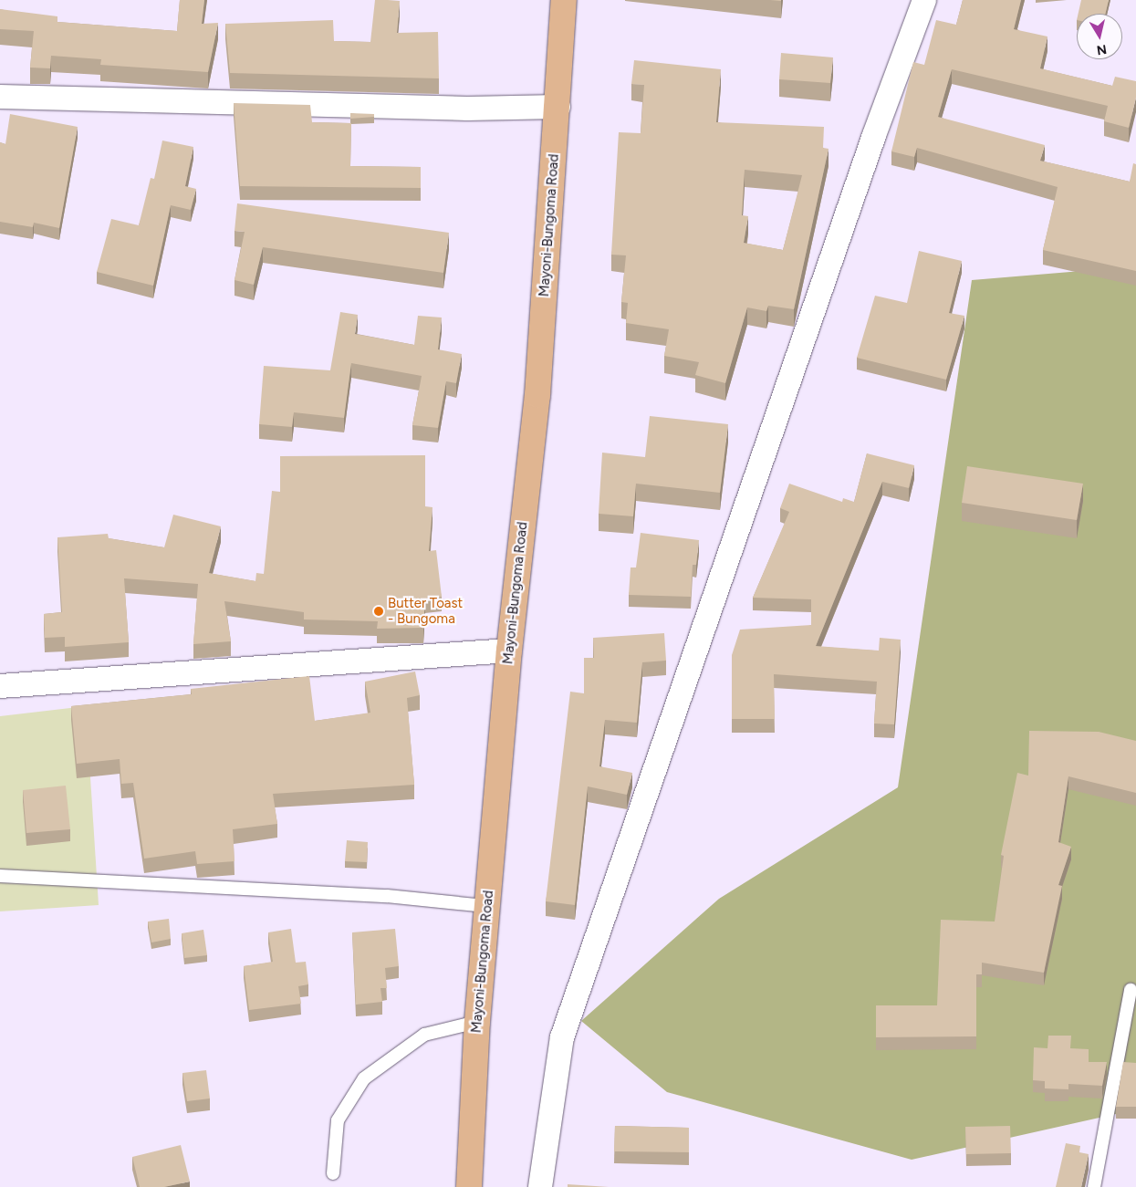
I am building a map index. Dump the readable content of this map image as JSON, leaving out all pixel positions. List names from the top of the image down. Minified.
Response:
{"streets":{"main road":["Mayoni-Bungoma Road"]},"places":["Butter Toast - Bungoma"],"north":"bottom"}
